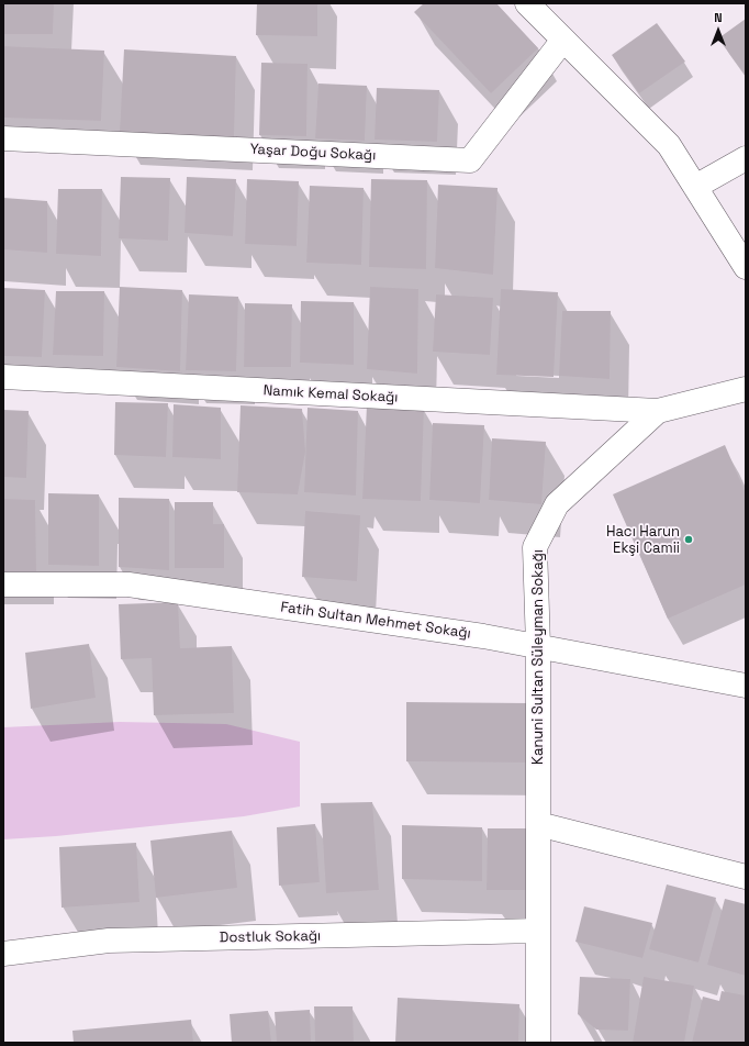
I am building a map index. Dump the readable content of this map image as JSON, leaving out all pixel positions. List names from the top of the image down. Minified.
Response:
{"streets":{"street":["Yaşar Doğu Sokağı","Namık Kemal Sokağı","Fatih Sultan Mehmet Sokağı","Kanuni Sultan Süleyman Sokağı","Dostluk Sokağı"]},"crossings":[["Namık Kemal Sokağı","Kanuni Sultan Süleyman Sokağı"],["Fatih Sultan Mehmet Sokağı","Kanuni Sultan Süleyman Sokağı"],["Kanuni Sultan Süleyman Sokağı","Dostluk Sokağı"]],"places":["Hacı Harun Ekşi Camii"],"north":"top"}
